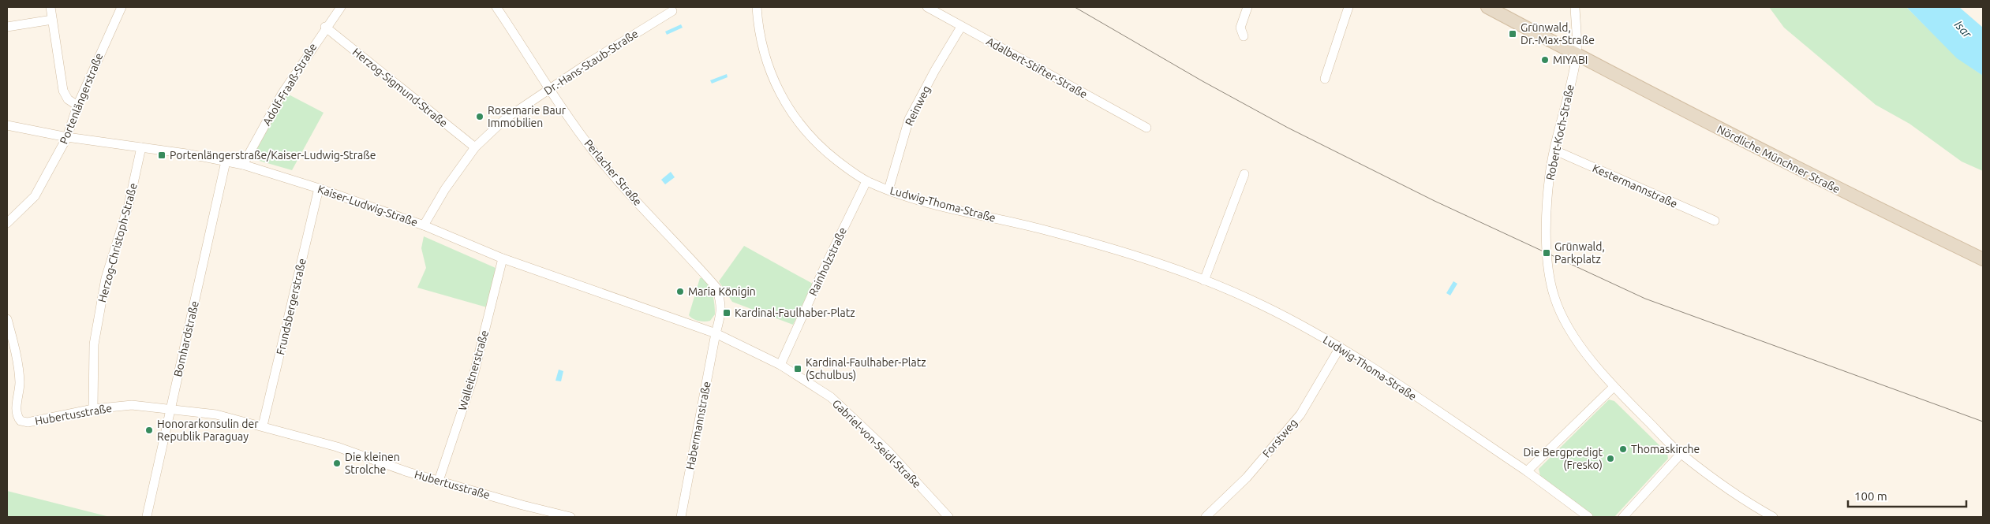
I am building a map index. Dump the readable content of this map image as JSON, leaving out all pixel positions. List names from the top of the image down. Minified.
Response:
{"streets":{"main road":["Nördliche Münchner Straße"],"street":["Dr.-Hans-Staub-Straße","Adalbert-Stifter-Straße","Adolf-Fraaß-Straße","Herzog-Sigmund-Straße","Portenlängerstraße","Reinweg","Robert-Koch-Straße","Perlacher Straße","Kestermannstraße","Ludwig-Thoma-Straße","Kaiser-Ludwig-Straße","Herzog-Christoph-Straße","Rainholzstraße","Frundsbergerstraße","Bomhardstraße","Walleitnerstraße","Hubertusstraße","Habermannstraße","Forstweg","Gabriel-von-Seidl-Straße"]},"crossings":[["Dr.-Hans-Staub-Straße","Herzog-Sigmund-Straße"],["Dr.-Hans-Staub-Straße","Perlacher Straße"],["Dr.-Hans-Staub-Straße","Kaiser-Ludwig-Straße"],["Adalbert-Stifter-Straße","Reinweg"],["Adolf-Fraaß-Straße","Herzog-Sigmund-Straße"],["Adolf-Fraaß-Straße","Kaiser-Ludwig-Straße"],["Portenlängerstraße","Kaiser-Ludwig-Straße"],["Reinweg","Ludwig-Thoma-Straße"],["Robert-Koch-Straße","Nördliche Münchner Straße"],["Robert-Koch-Straße","Kestermannstraße"],["Perlacher Straße","Kaiser-Ludwig-Straße"],["Perlacher Straße","Habermannstraße"],["Perlacher Straße","Gabriel-von-Seidl-Straße"],["Ludwig-Thoma-Straße","Rainholzstraße"],["Ludwig-Thoma-Straße","Forstweg"],["Kaiser-Ludwig-Straße","Herzog-Christoph-Straße"],["Kaiser-Ludwig-Straße","Frundsbergerstraße"],["Kaiser-Ludwig-Straße","Bomhardstraße"],["Kaiser-Ludwig-Straße","Walleitnerstraße"],["Kaiser-Ludwig-Straße","Habermannstraße"],["Kaiser-Ludwig-Straße","Gabriel-von-Seidl-Straße"],["Herzog-Christoph-Straße","Hubertusstraße"],["Rainholzstraße","Gabriel-von-Seidl-Straße"],["Frundsbergerstraße","Hubertusstraße"],["Bomhardstraße","Hubertusstraße"],["Walleitnerstraße","Hubertusstraße"],["Habermannstraße","Gabriel-von-Seidl-Straße"]],"water":["Isar"],"places":{"transit":["Grünwald, Dr.-Max-Straße","Portenlängerstraße/Kaiser-Ludwig-Straße","Grünwald, Parkplatz","Kardinal-Faulhaber-Platz","Kardinal-Faulhaber-Platz (Schulbus)"],"other":["MIYABI","Rosemarie Baur Immobilien","Maria Königin","Honorarkonsulin der Republik Paraguay","Thomaskirche","Die Bergpredigt (Fresko)","Die kleinen Strolche"]},"scale_bar":"100 m"}
